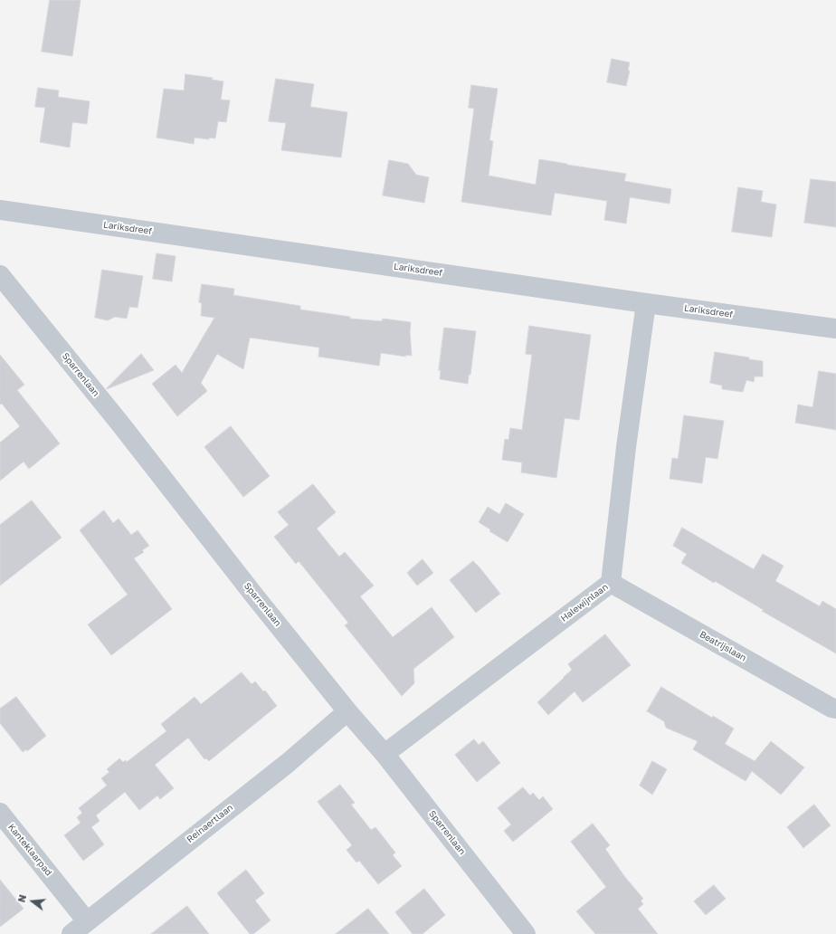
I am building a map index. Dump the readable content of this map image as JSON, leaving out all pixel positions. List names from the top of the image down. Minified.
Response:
{"streets":{"street":["Lariksdreef","Sparrenlaan","Halewijnlaan","Beatrijslaan","Reinaertlaan","Kanteklaarpad"]},"crossings":[["Lariksdreef","Halewijnlaan"],["Sparrenlaan","Halewijnlaan"],["Sparrenlaan","Reinaertlaan"],["Halewijnlaan","Beatrijslaan"],["Reinaertlaan","Kanteklaarpad"]],"north":"left"}
